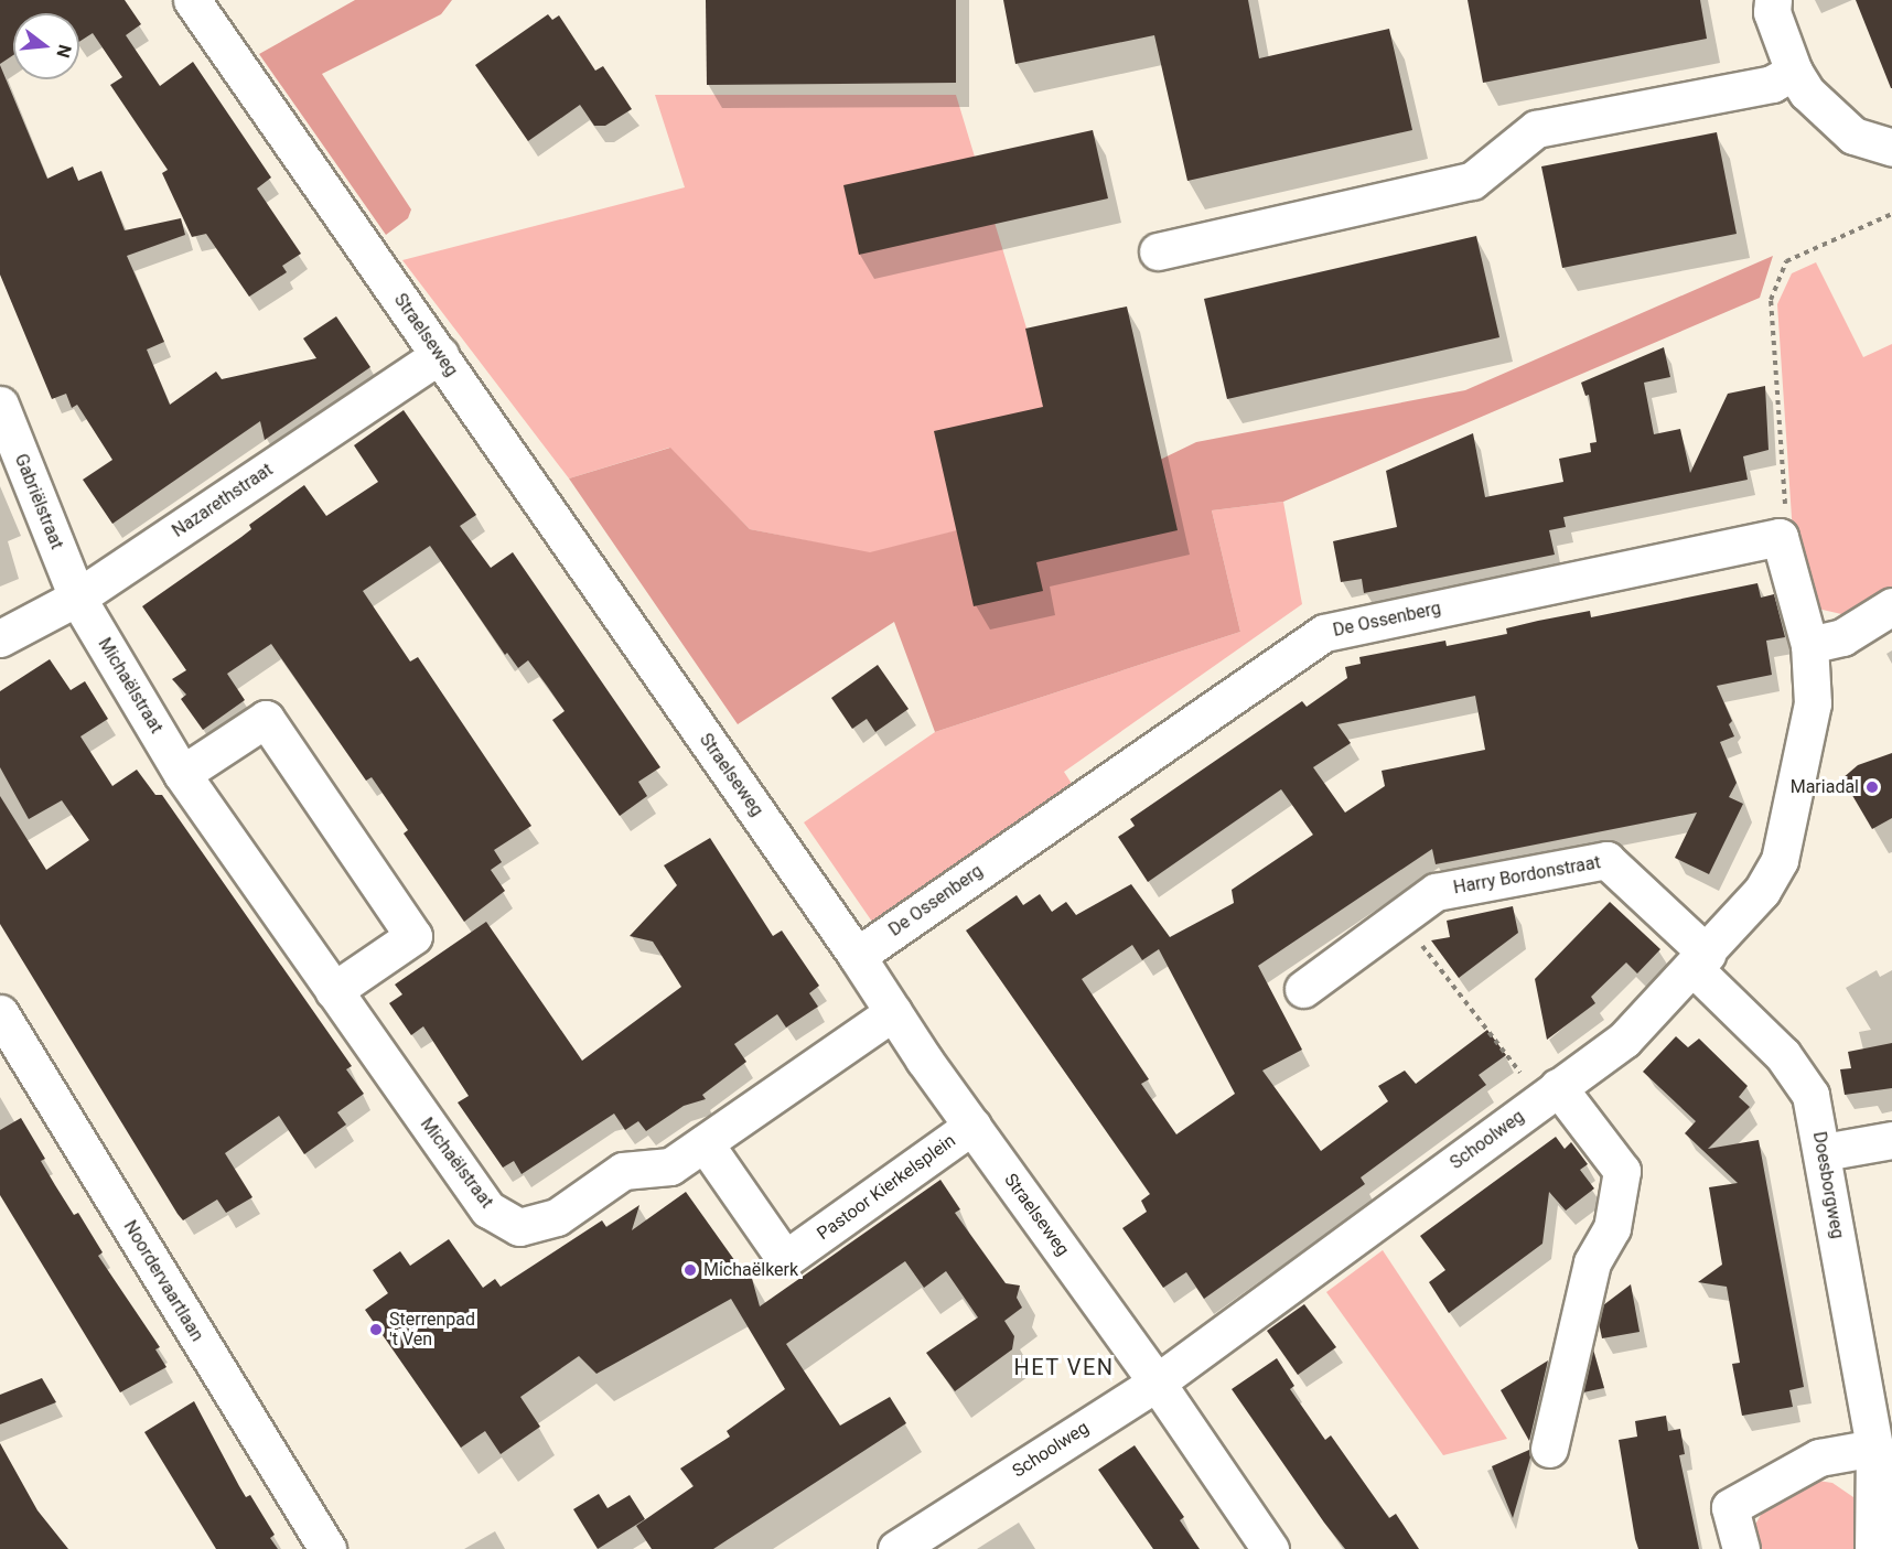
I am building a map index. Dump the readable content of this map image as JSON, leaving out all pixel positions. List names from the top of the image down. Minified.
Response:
{"streets":{"street":["Straelseweg","Nazarethstraat","Gabriëlstraat","De Ossenberg","Michaëlstraat","Harry Bordonstraat","Schoolweg","Doesborgweg","Pastoor Kierkelsplein","Noordervaartlaan"]},"crossings":[["Straelseweg","Nazarethstraat"],["Straelseweg","De Ossenberg"],["Straelseweg","Michaëlstraat"],["Straelseweg","Schoolweg"],["Straelseweg","Pastoor Kierkelsplein"],["Nazarethstraat","Gabriëlstraat"],["Nazarethstraat","Michaëlstraat"],["Gabriëlstraat","Michaëlstraat"],["Michaëlstraat","Pastoor Kierkelsplein"],["Harry Bordonstraat","Schoolweg"],["Harry Bordonstraat","Doesborgweg"],["Schoolweg","Doesborgweg"]],"districts":["HET VEN"],"places":["Mariadal","Michaëlkerk","Sterrenpad 't Ven"],"north":"right"}
